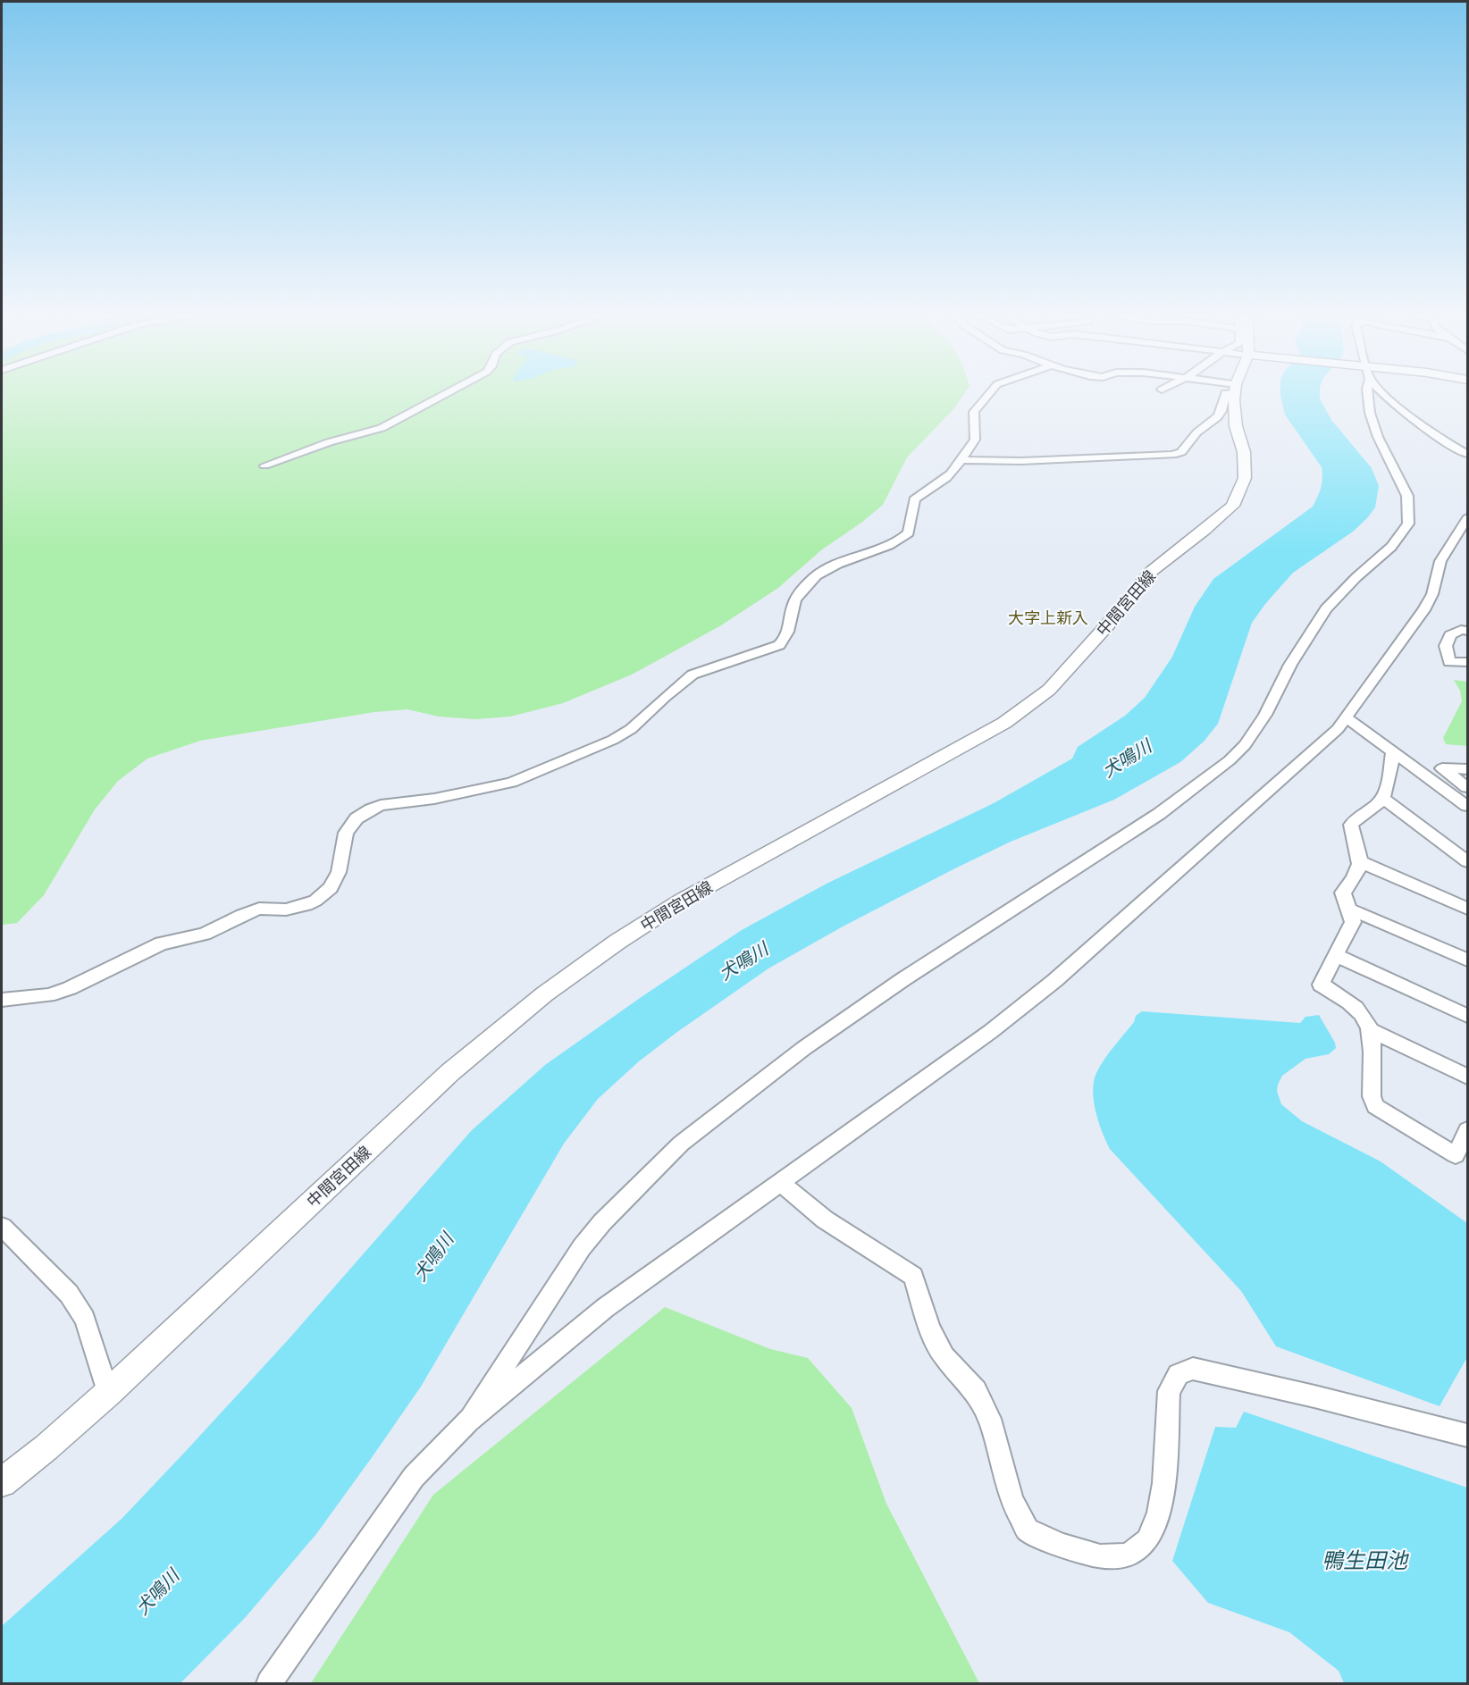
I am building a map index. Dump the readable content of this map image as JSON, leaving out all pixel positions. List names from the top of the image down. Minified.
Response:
{"streets":{"main road":["中間宮田線"]},"districts":["大字上新入"],"water":["犬鳴川","鴨生田池"]}
